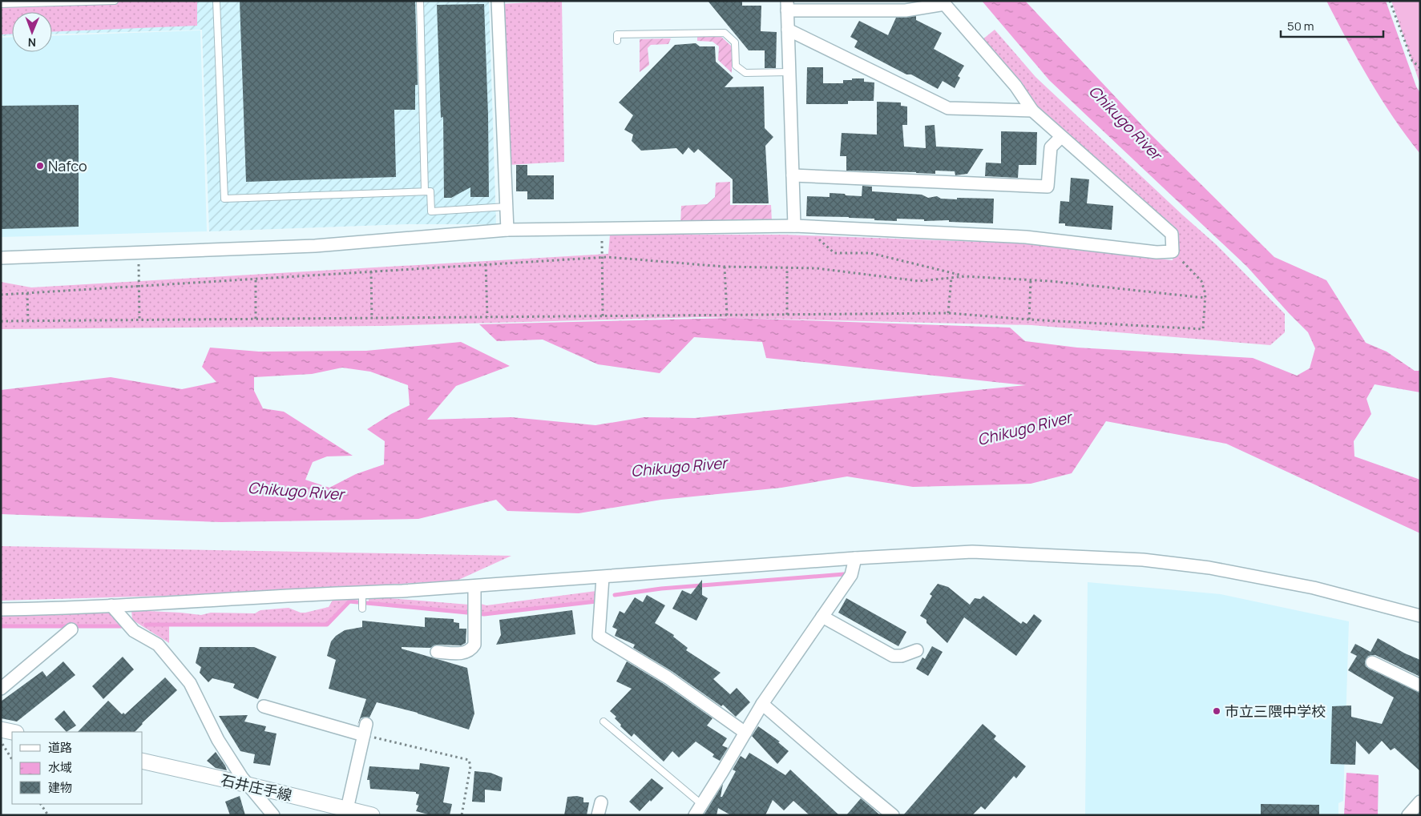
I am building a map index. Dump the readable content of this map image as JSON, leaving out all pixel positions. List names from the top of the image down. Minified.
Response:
{"streets":{"street":["石井庄手線"]},"water":["Chikugo River"],"places":["Nafco","市立三隈中学校"],"legend":["道路","水域","建物"],"scale_bar":"50 m","north":"bottom"}
